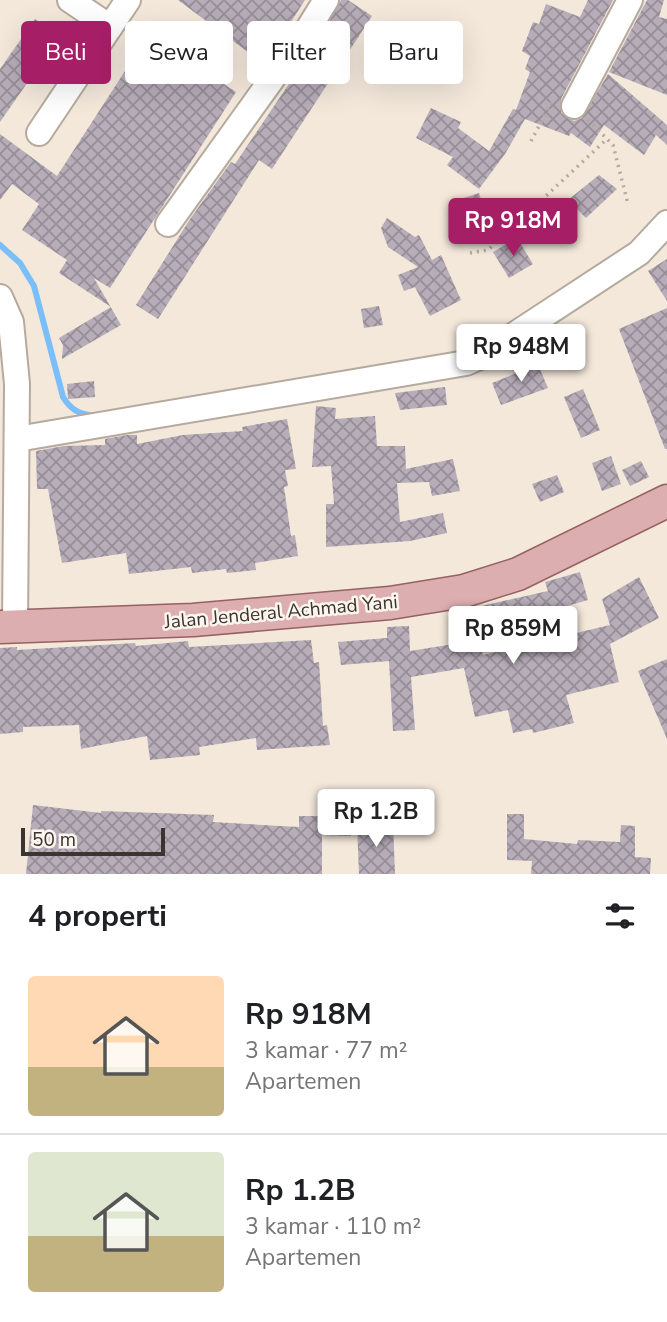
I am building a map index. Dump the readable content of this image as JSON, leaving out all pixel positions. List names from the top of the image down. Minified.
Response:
{"streets":{"main road":["Jalan Jenderal Achmad Yani"]},"scale_bar":"50 m","page":{"chip":["Beli","Sewa","Filter","Baru"],"price":["Rp 918M","Rp 948M","Rp 859M","Rp 1.2B"],"scale":"50 m","heading":"4 properti","list":[{"name":"Rp 918M","note":"3 kamar · 77 m² · Apartemen"},{"name":"Rp 1.2B","note":"3 kamar · 110 m² · Apartemen"}]}}
